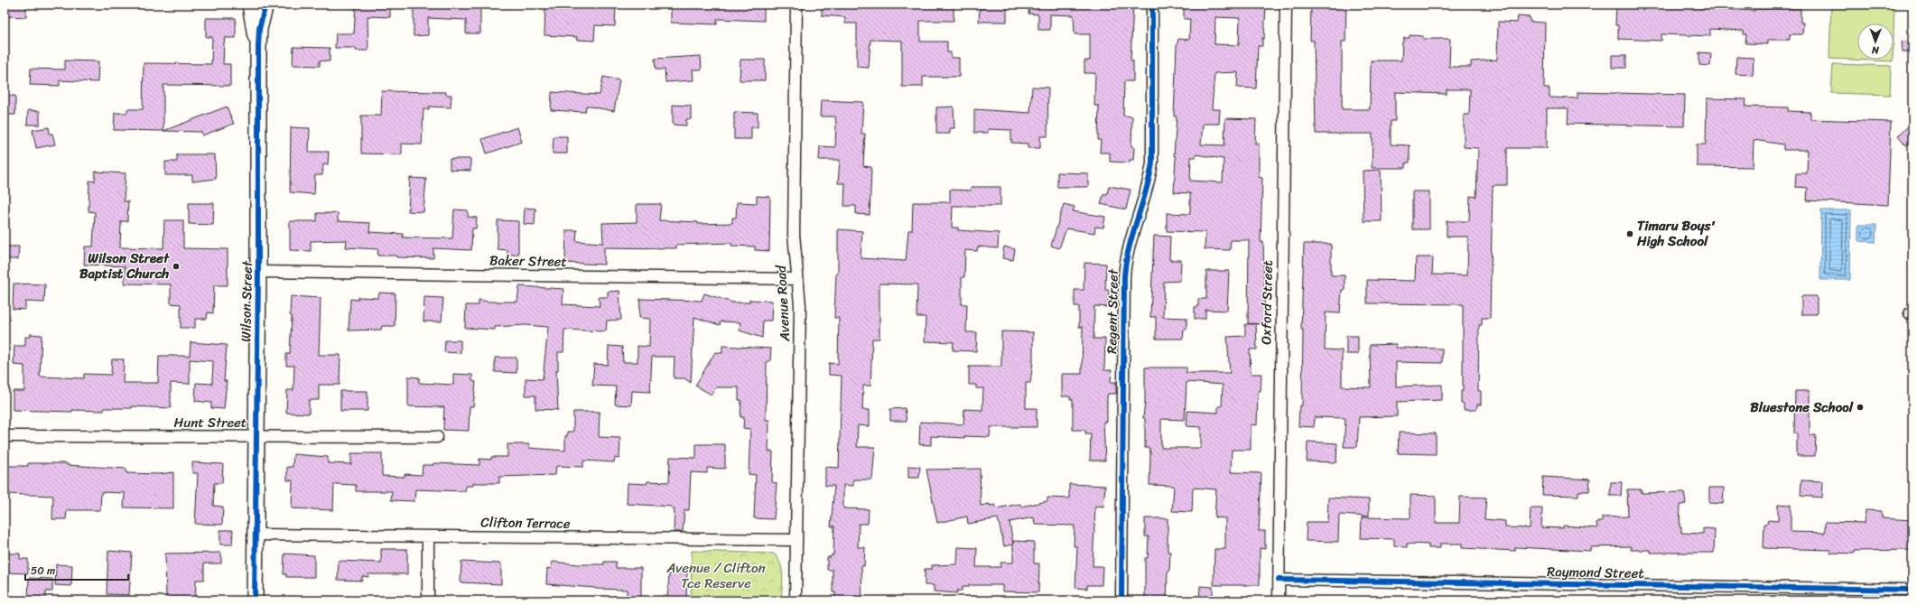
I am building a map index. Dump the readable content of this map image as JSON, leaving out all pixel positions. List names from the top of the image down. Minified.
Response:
{"streets":{"street":["Baker Street","Wilson Street","Oxford Street","Avenue Road","Regent Street","Hunt Street","Clifton Terrace","Raymond Street"]},"crossings":[["Baker Street","Wilson Street"],["Baker Street","Avenue Road"],["Wilson Street","Hunt Street"],["Wilson Street","Clifton Terrace"],["Oxford Street","Raymond Street"],["Avenue Road","Clifton Terrace"]],"parks":["Avenue / Clifton Tce Reserve"],"places":["Timaru Boys' High School","Wilson Street Baptist Church","Bluestone School"],"scale_bar":"50 m","north":"bottom"}
